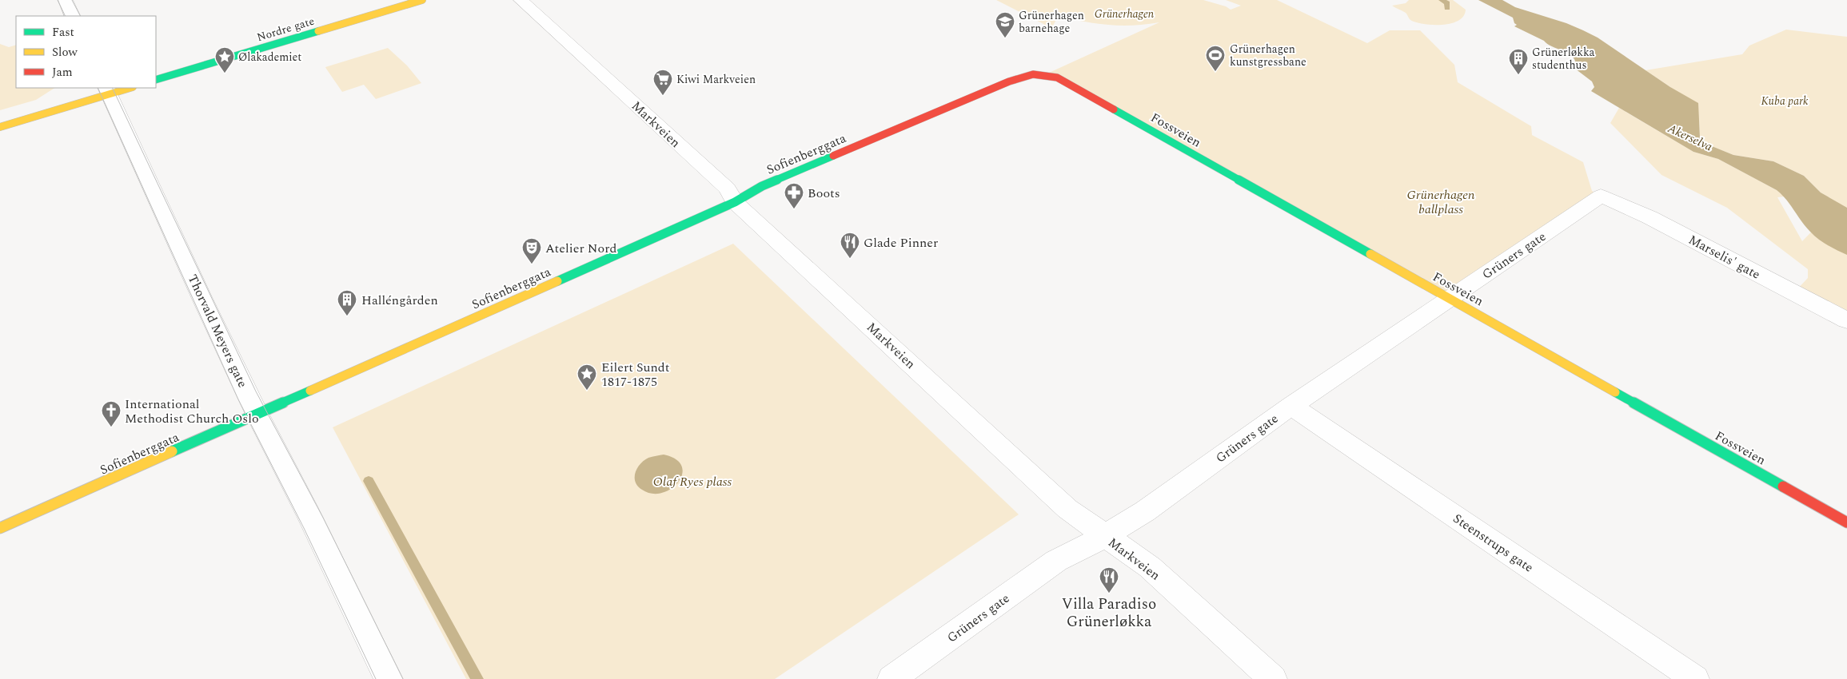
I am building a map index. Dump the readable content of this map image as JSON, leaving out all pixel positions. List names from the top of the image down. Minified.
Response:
{"streets":{"street":["Nordre gate","Markveien","Fossveien","Sofienberggata","Grüners gate","Marselis' gate","Thorvald Meyers gate","Steenstrups gate"]},"crossings":[["Markveien","Sofienberggata"],["Markveien","Grüners gate"],["Fossveien","Sofienberggata"],["Fossveien","Grüners gate"],["Sofienberggata","Thorvald Meyers gate"],["Grüners gate","Marselis' gate"],["Grüners gate","Steenstrups gate"]],"water":["Akerselva"],"parks":["Grünerhagen","Kuba park","Grünerhagen ballplass","Olaf Ryes plass"],"places":{"school or university":["Grünerhagen barnehage"],"sports":["Grünerhagen kunstgressbane"],"place":["Ølakademiet","Eilert Sundt 1817-1875"],"building":["Grünerløkka studenthus","Halléngården"],"supermarket":["Kiwi Markveien"],"pharmacy":["Boots"],"restaurant":["Glade Pinner","Villa Paradiso Grünerløkka"],"theatre":["Atelier Nord"],"church":["International Methodist Church Oslo"]},"legend":["Fast","Slow","Jam"]}
